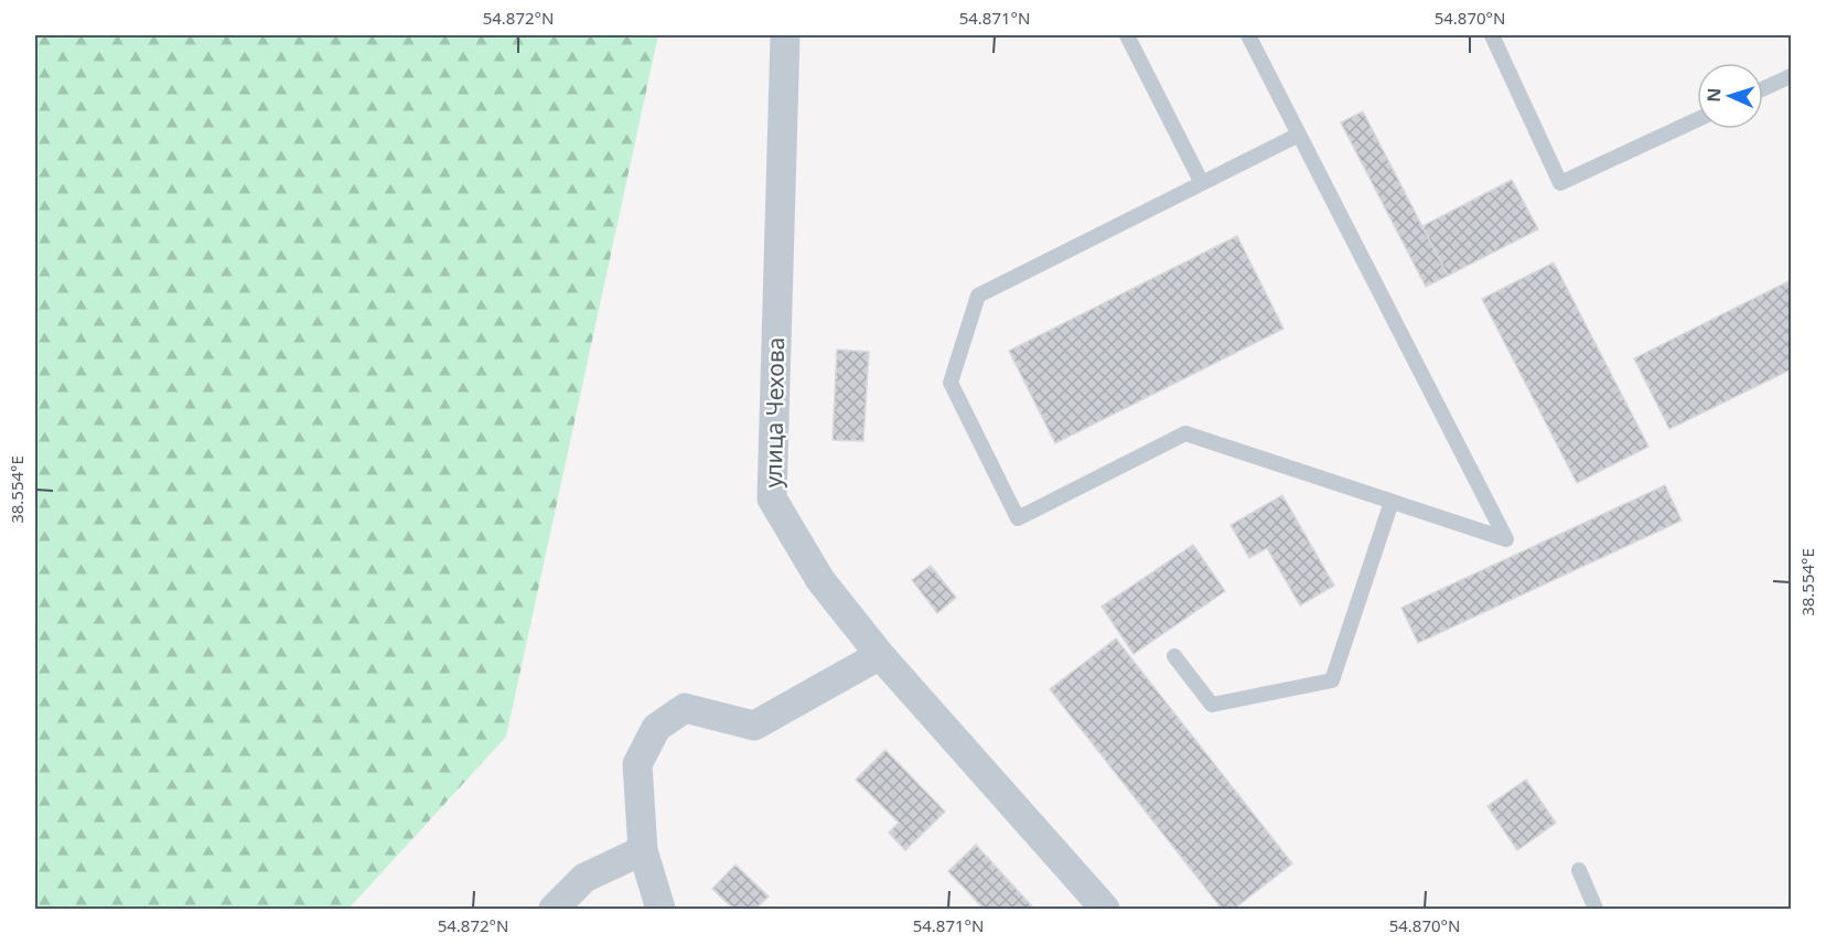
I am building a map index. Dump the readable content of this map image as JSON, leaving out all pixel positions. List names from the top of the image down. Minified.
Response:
{"streets":{"street":["улица Чехова"]},"north":"left","coordinates":["54.872°N","54.871°N","54.870°N","38.554°E"]}
